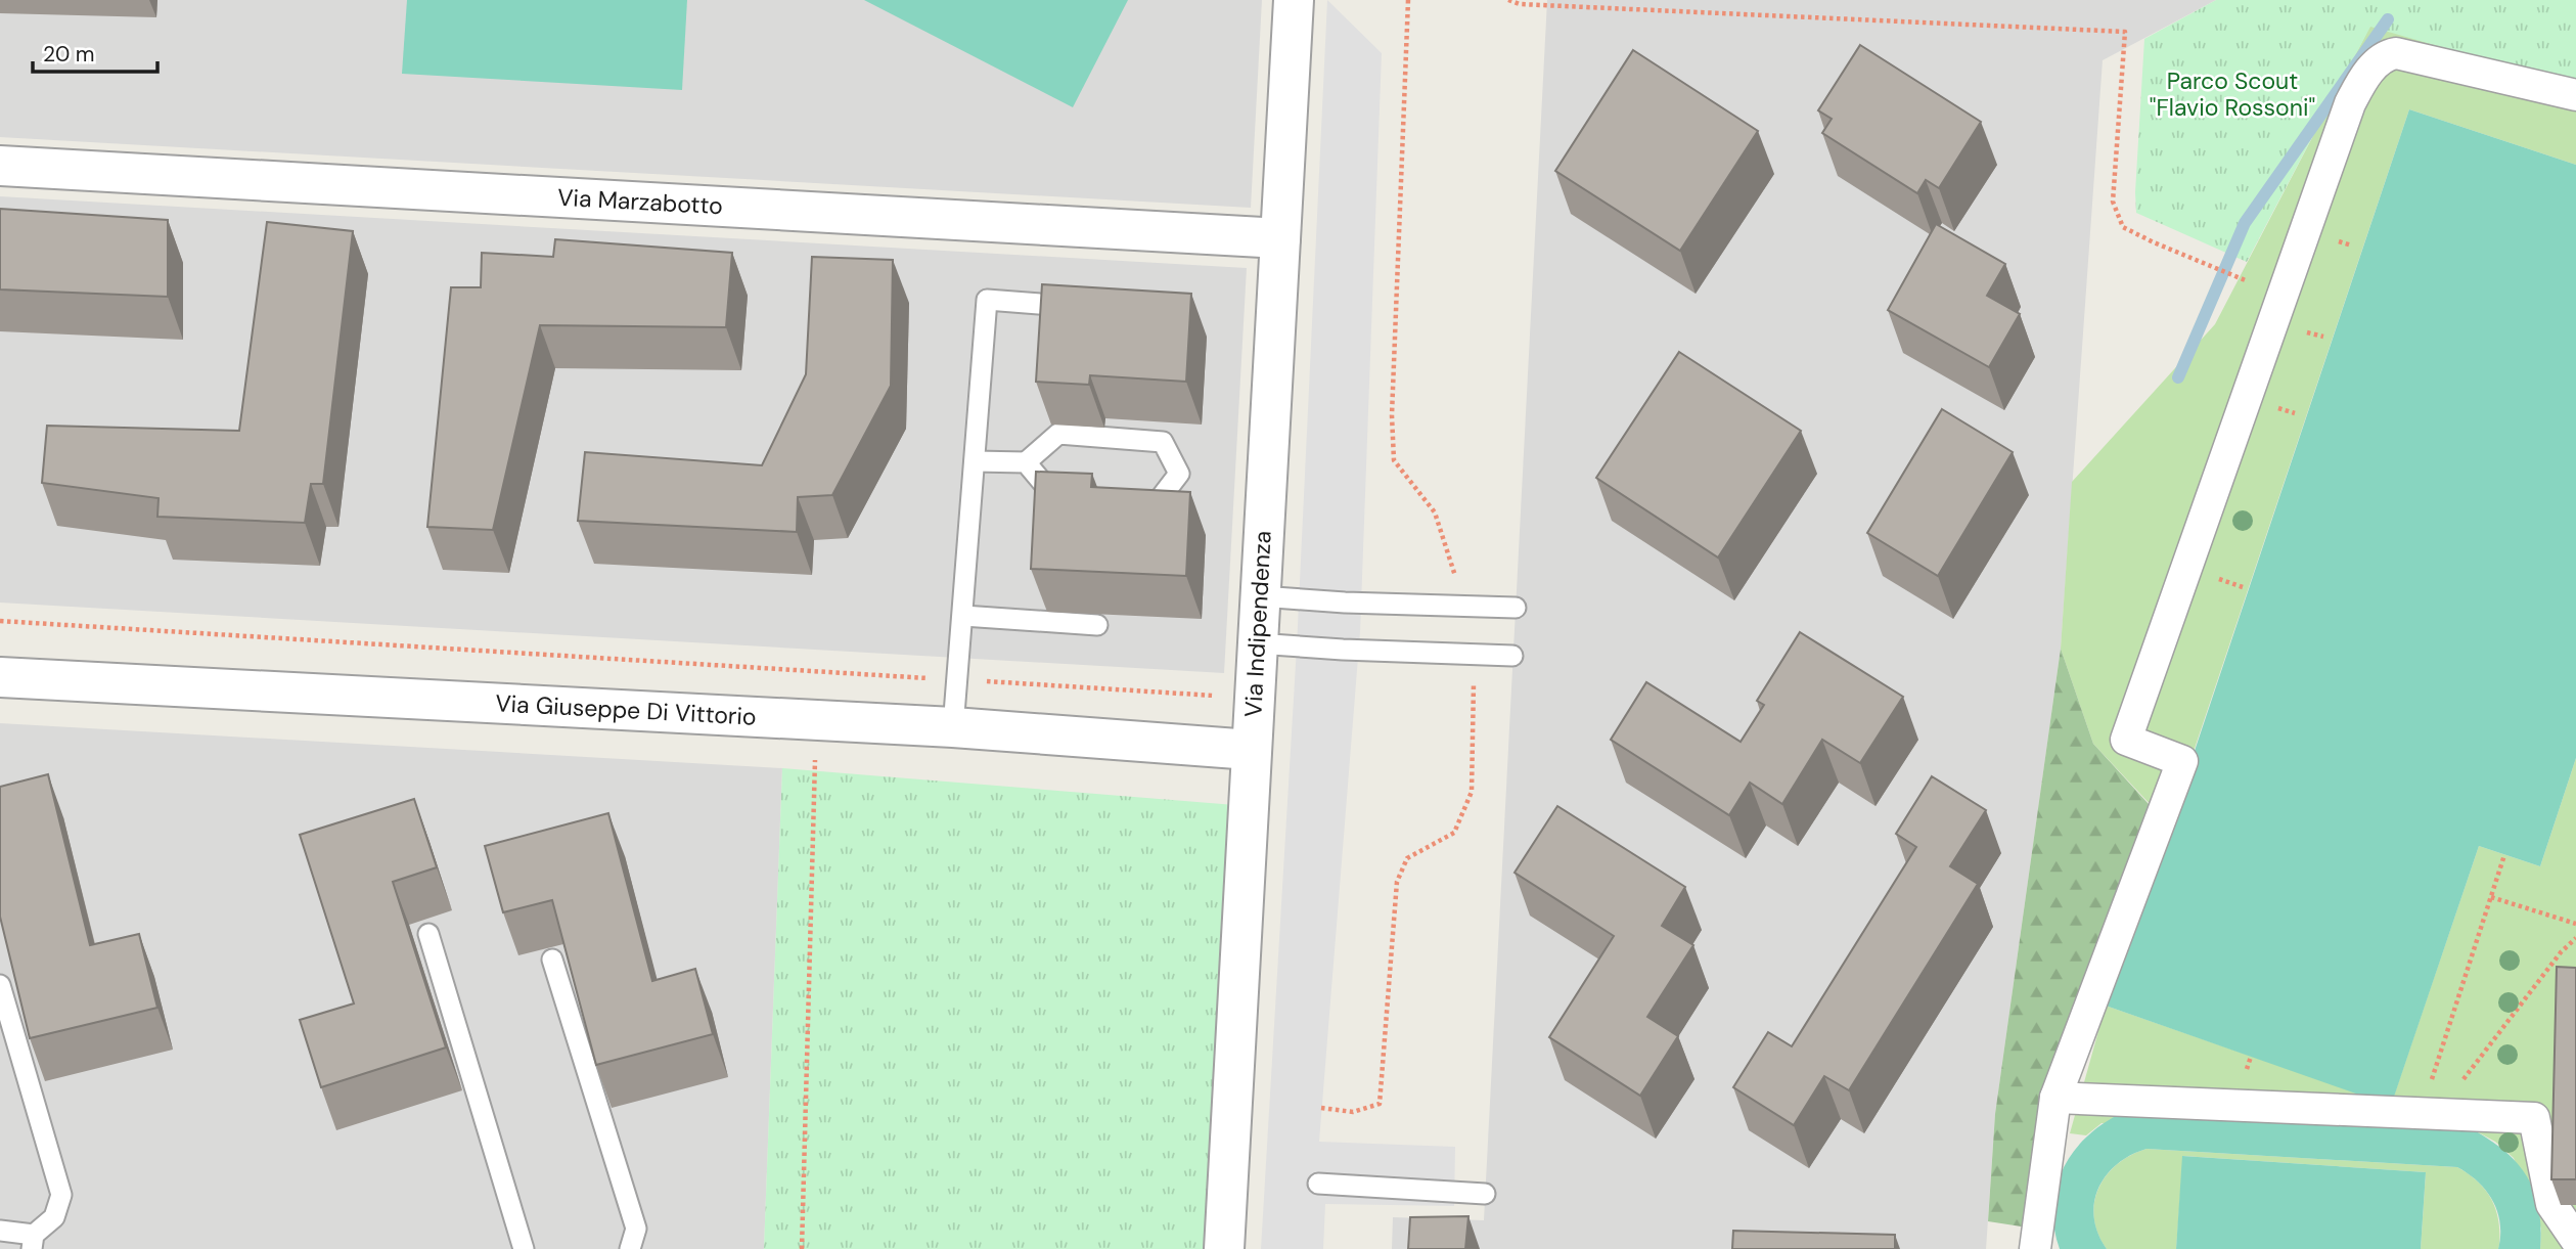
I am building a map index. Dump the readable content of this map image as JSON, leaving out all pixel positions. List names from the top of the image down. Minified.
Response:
{"streets":{"street":["Via Marzabotto","Via Indipendenza","Via Giuseppe Di Vittorio"]},"crossings":[["Via Marzabotto","Via Indipendenza"],["Via Indipendenza","Via Giuseppe Di Vittorio"]],"parks":["Parco Scout \"Flavio Rossoni\""],"scale_bar":"20 m"}
